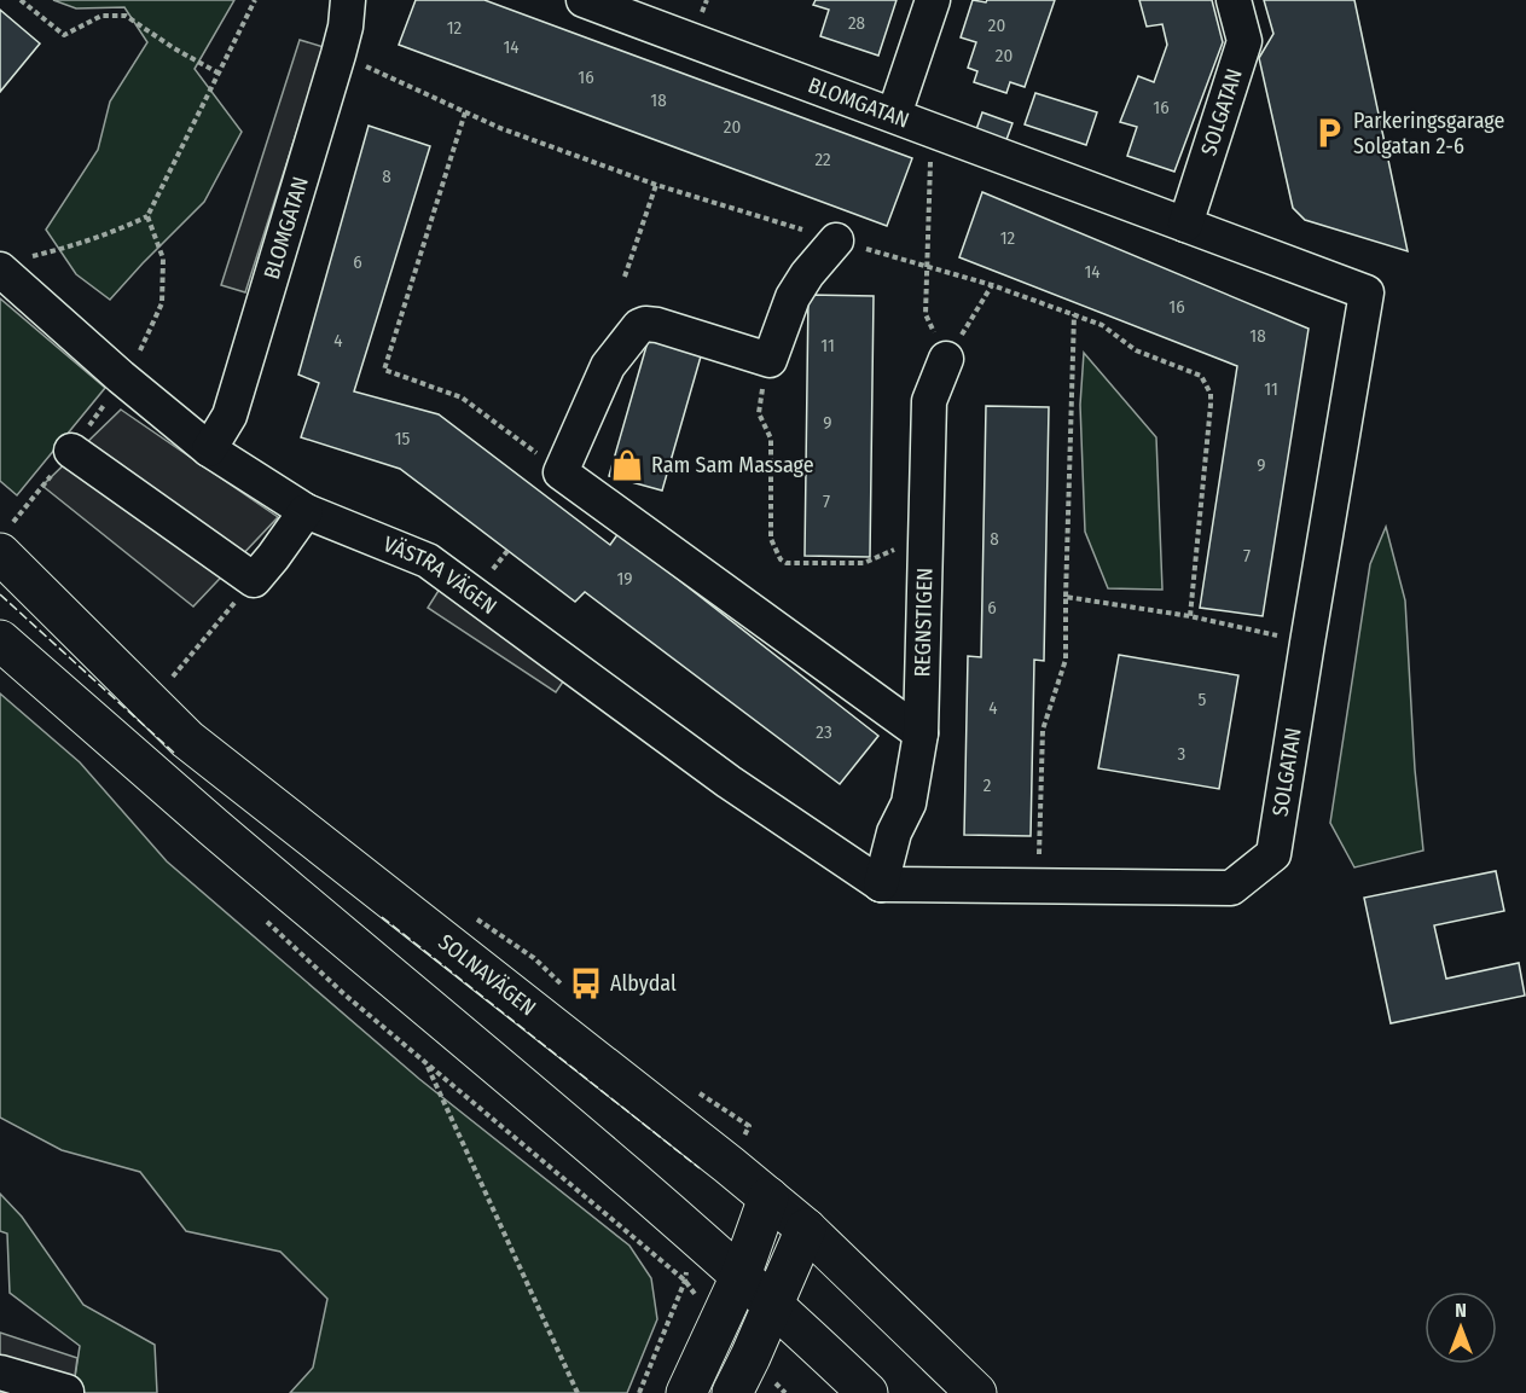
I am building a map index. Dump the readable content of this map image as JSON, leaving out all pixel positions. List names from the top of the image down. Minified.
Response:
{"streets":{"main road":["SOLNAVÄGEN"],"street":["BLOMGATAN","SOLGATAN","VÄSTRA VÄGEN","REGNSTIGEN"]},"crossings":[["BLOMGATAN","VÄSTRA VÄGEN"],["SOLGATAN","VÄSTRA VÄGEN"],["SOLGATAN","REGNSTIGEN"],["VÄSTRA VÄGEN","REGNSTIGEN"]],"places":{"parking":["Parkeringsgarage Solgatan 2-6"],"shop":["Ram Sam Massage"],"bus stop":["Albydal"]},"house_numbers":["28","20","12","14","20","16","18","16","20","22","8","12","6","14","16","18","4","11","11","9","15","9","7","8","7","19","6","5","4","23","3","2"],"north":"top"}
